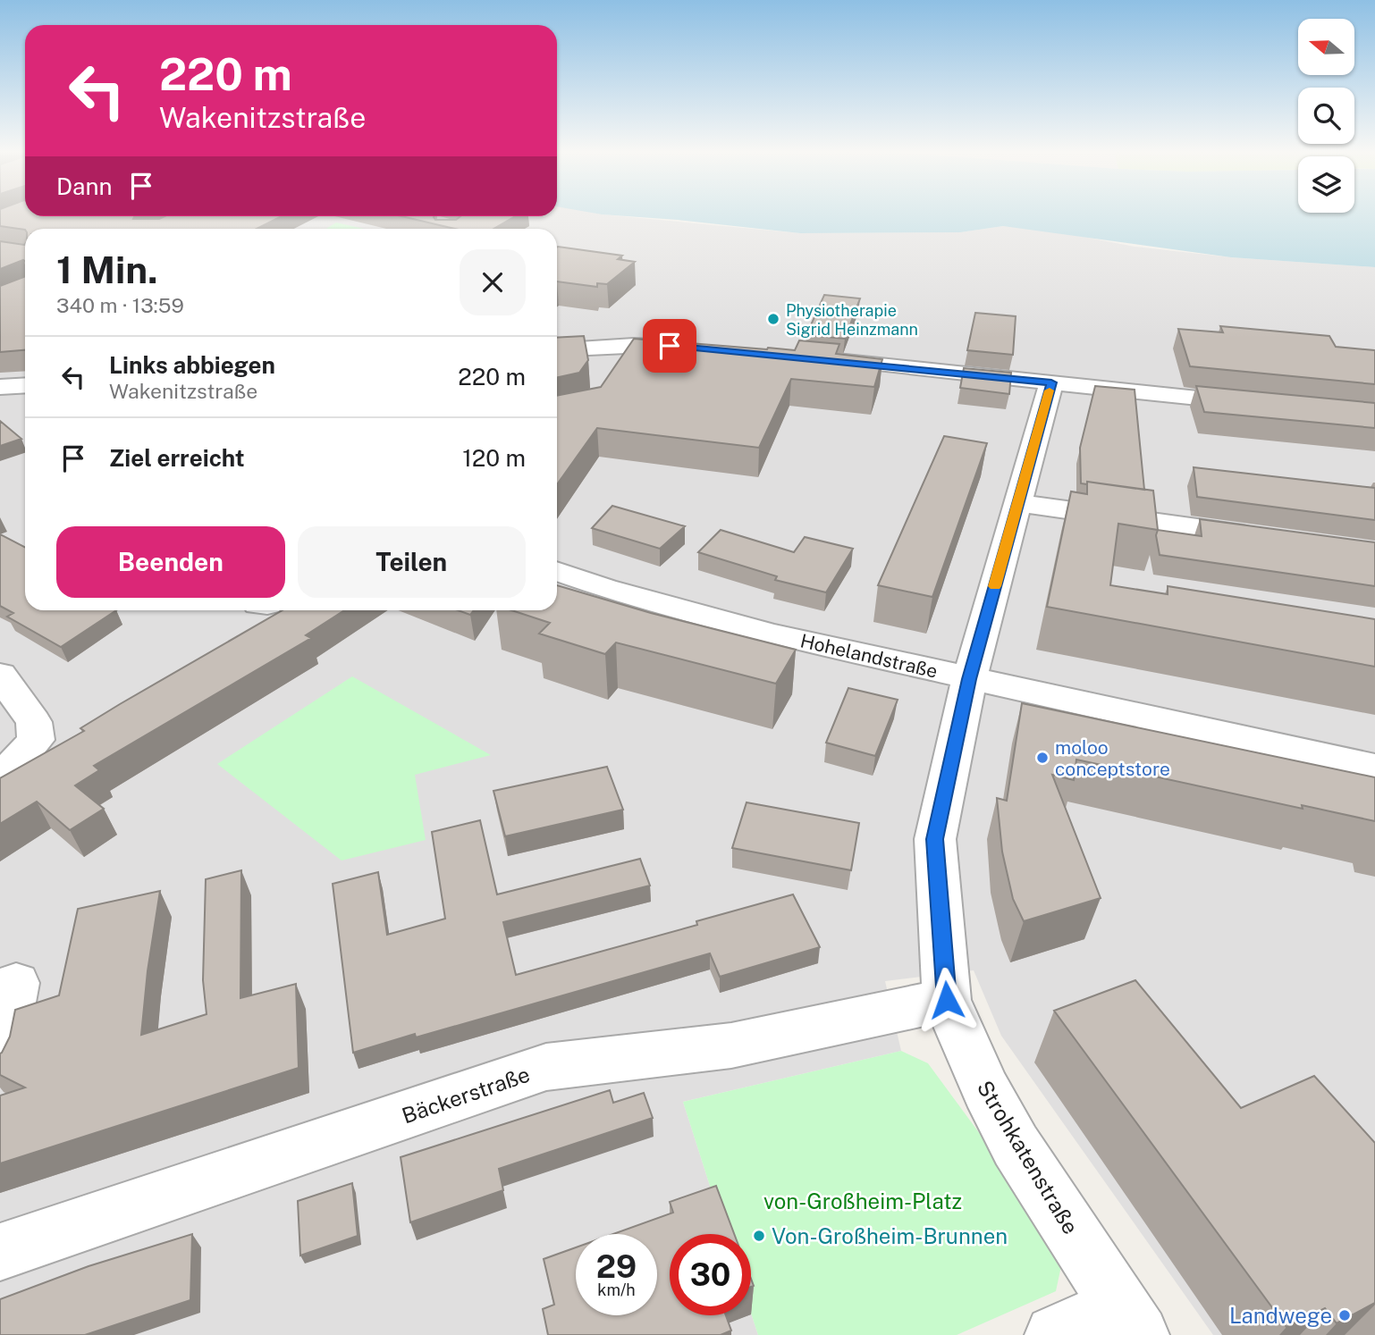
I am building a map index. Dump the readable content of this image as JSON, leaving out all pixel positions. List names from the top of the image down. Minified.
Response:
{"streets":{"street":["Hohelandstraße","Bäckerstraße","Strohkatenstraße"]},"crossings":[["Hohelandstraße","Strohkatenstraße"],["Bäckerstraße","Strohkatenstraße"]],"parks":["von-Großheim-Platz"],"places":["Physiotherapie Sigrid Heinzmann","moloo conceptstore","Von-Großheim-Brunnen","Landwege"],"north":"left","page":{"turn":["220 m","Wakenitzstraße"],"then":"Dann","heading":["1 Min.","340 m · 13:59"],"list":[{"name":"Links abbiegen","note":"Wakenitzstraße","value":"220 m"},{"name":"Ziel erreicht","value":"120 m"}],"buttons":["Beenden","Teilen"],"speed":"29 km/h","limit":"30"}}
